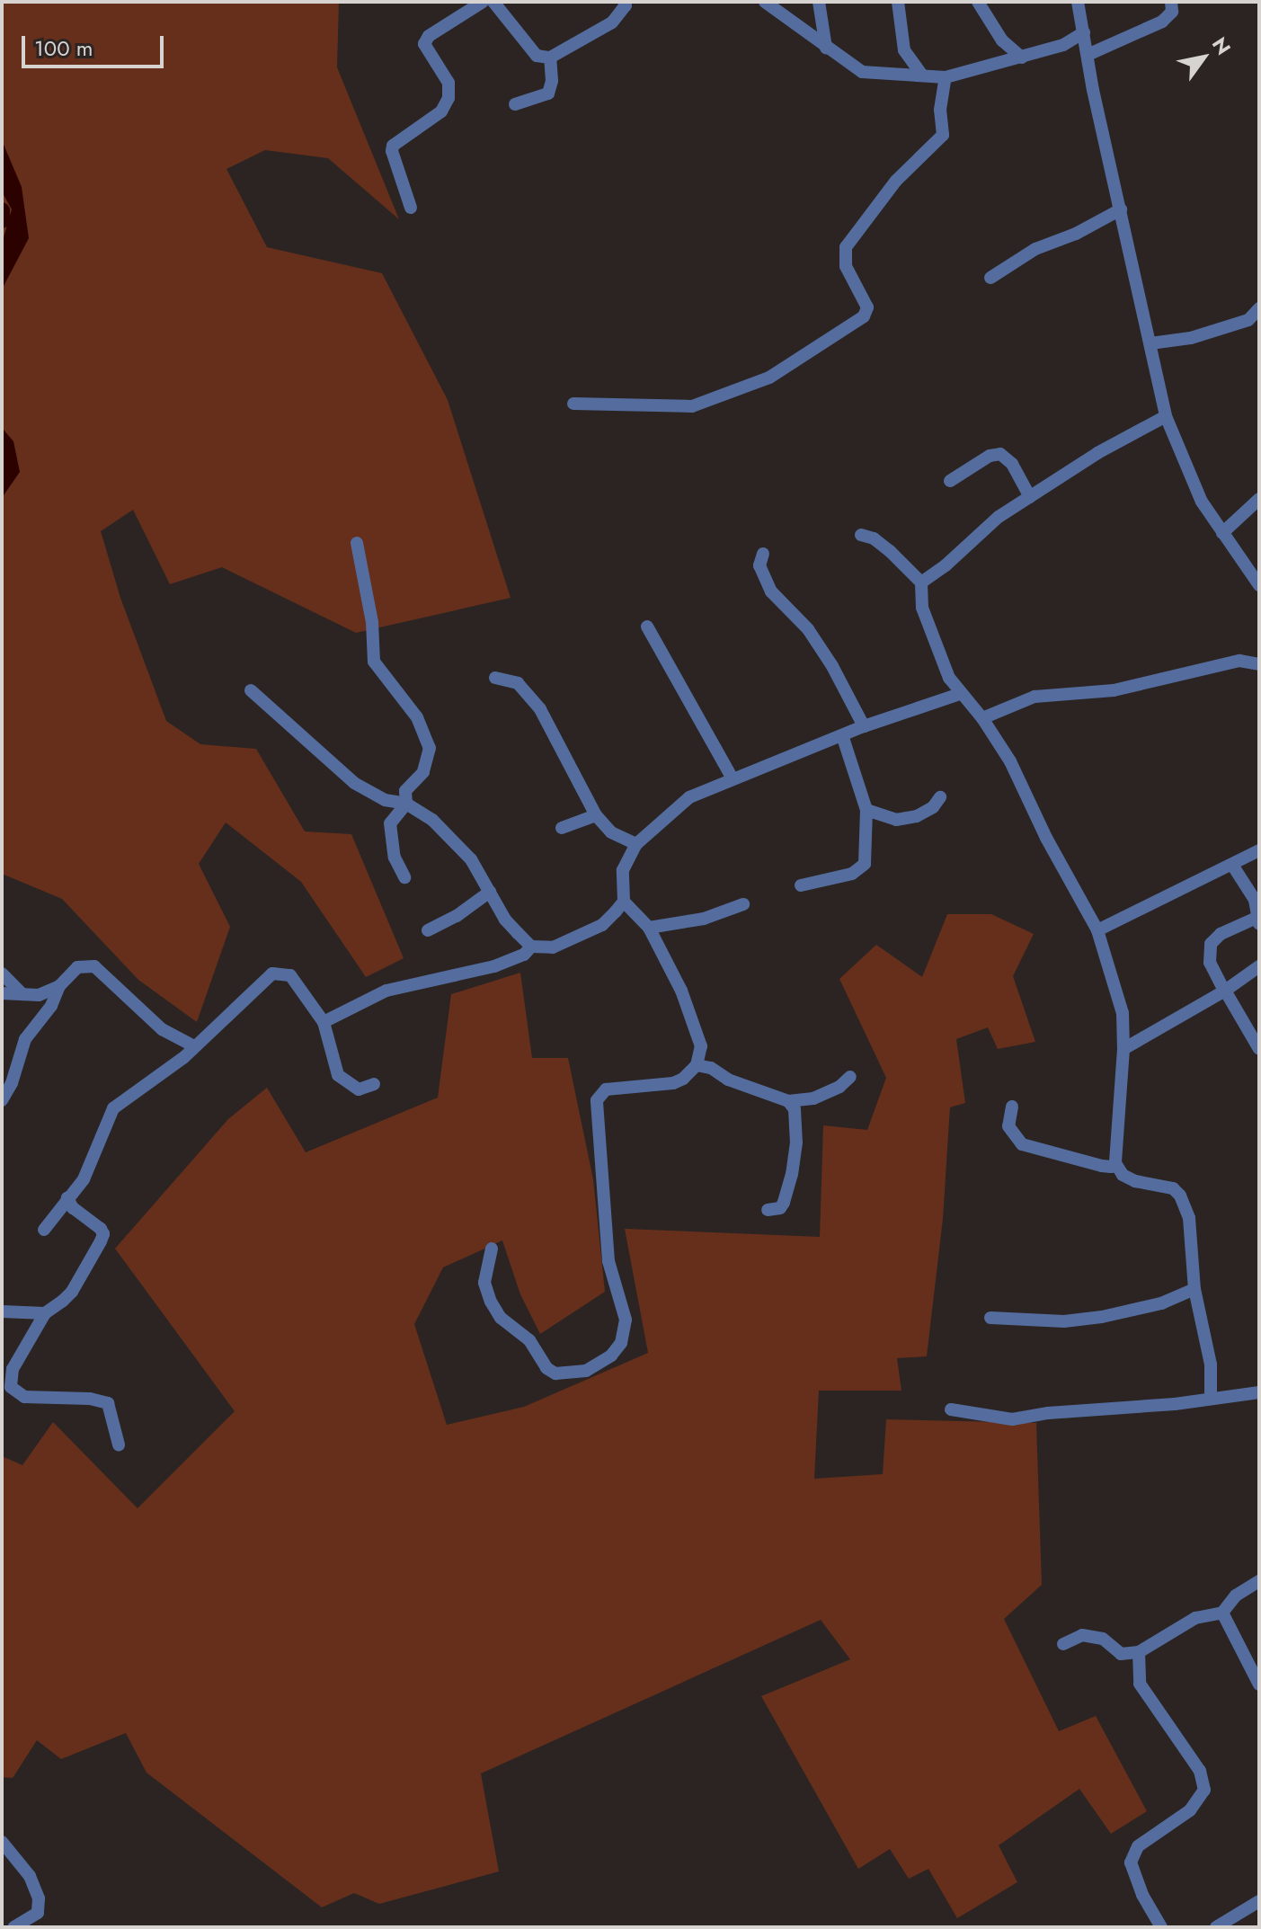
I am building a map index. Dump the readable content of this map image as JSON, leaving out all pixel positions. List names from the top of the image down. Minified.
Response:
{"scale_bar":"100 m","north":"top right"}
